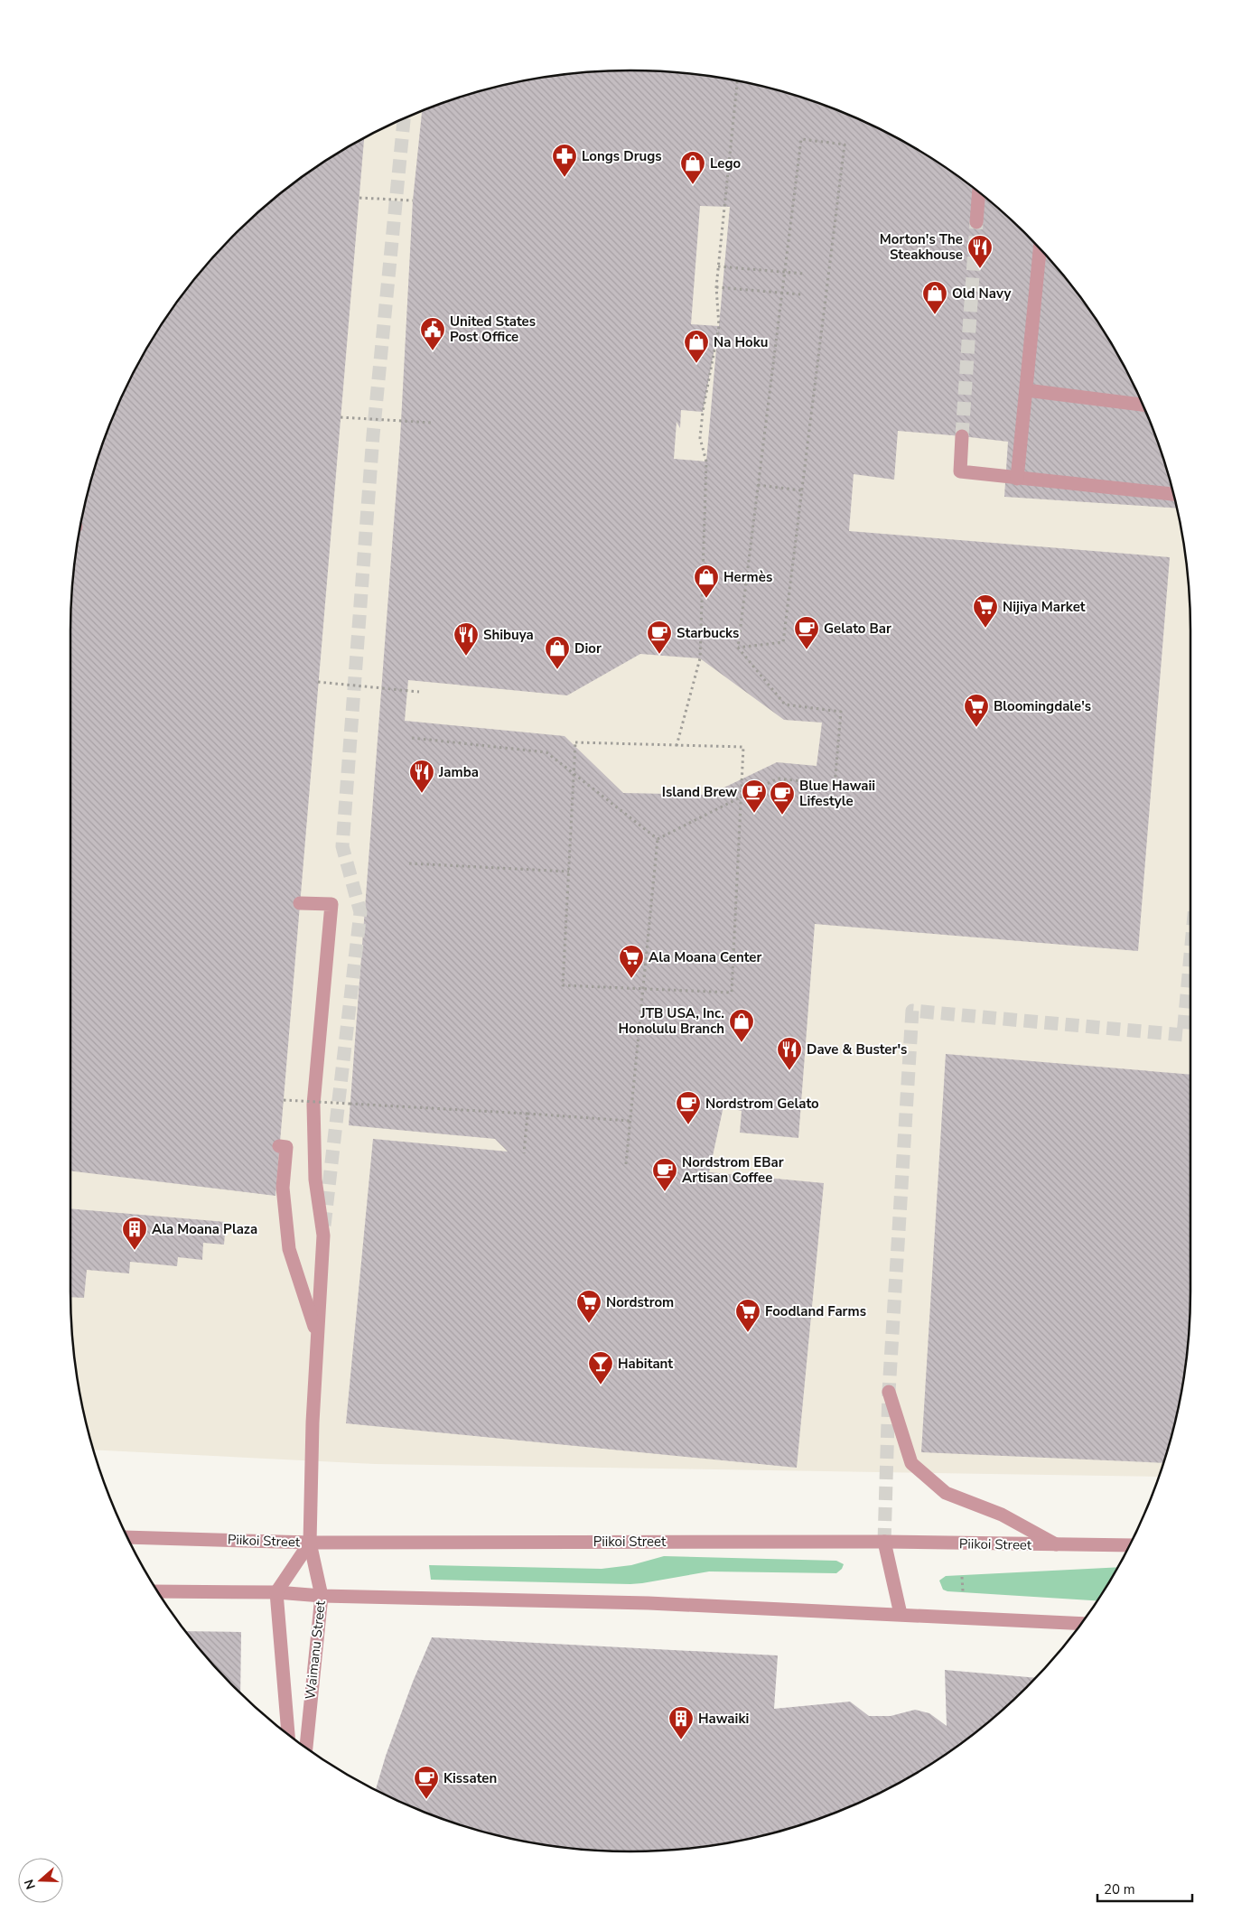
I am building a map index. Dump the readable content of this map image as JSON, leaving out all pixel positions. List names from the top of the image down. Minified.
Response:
{"streets":{"street":["Piikoi Street","Waimanu Street"]},"crossings":[["Piikoi Street","Waimanu Street"]],"places":{"pharmacy":["Longs Drugs"],"shop":["Lego","Old Navy","Na Hoku","Hermès","Dior","JTB USA, Inc. Honolulu Branch"],"restaurant":["Morton's The Steakhouse","Shibuya","Jamba","Dave & Buster's"],"public building":["United States Post Office"],"supermarket":["Nijiya Market","Bloomingdale's","Ala Moana Center","Nordstrom","Foodland Farms"],"cafe":["Gelato Bar","Starbucks","Island Brew","Blue Hawaii Lifestyle","Nordstrom Gelato","Nordstrom EBar Artisan Coffee","Kissaten"],"building":["Ala Moana Plaza","Hawaiki"],"bar":["Habitant"]},"scale_bar":"20 m","north":"left"}
